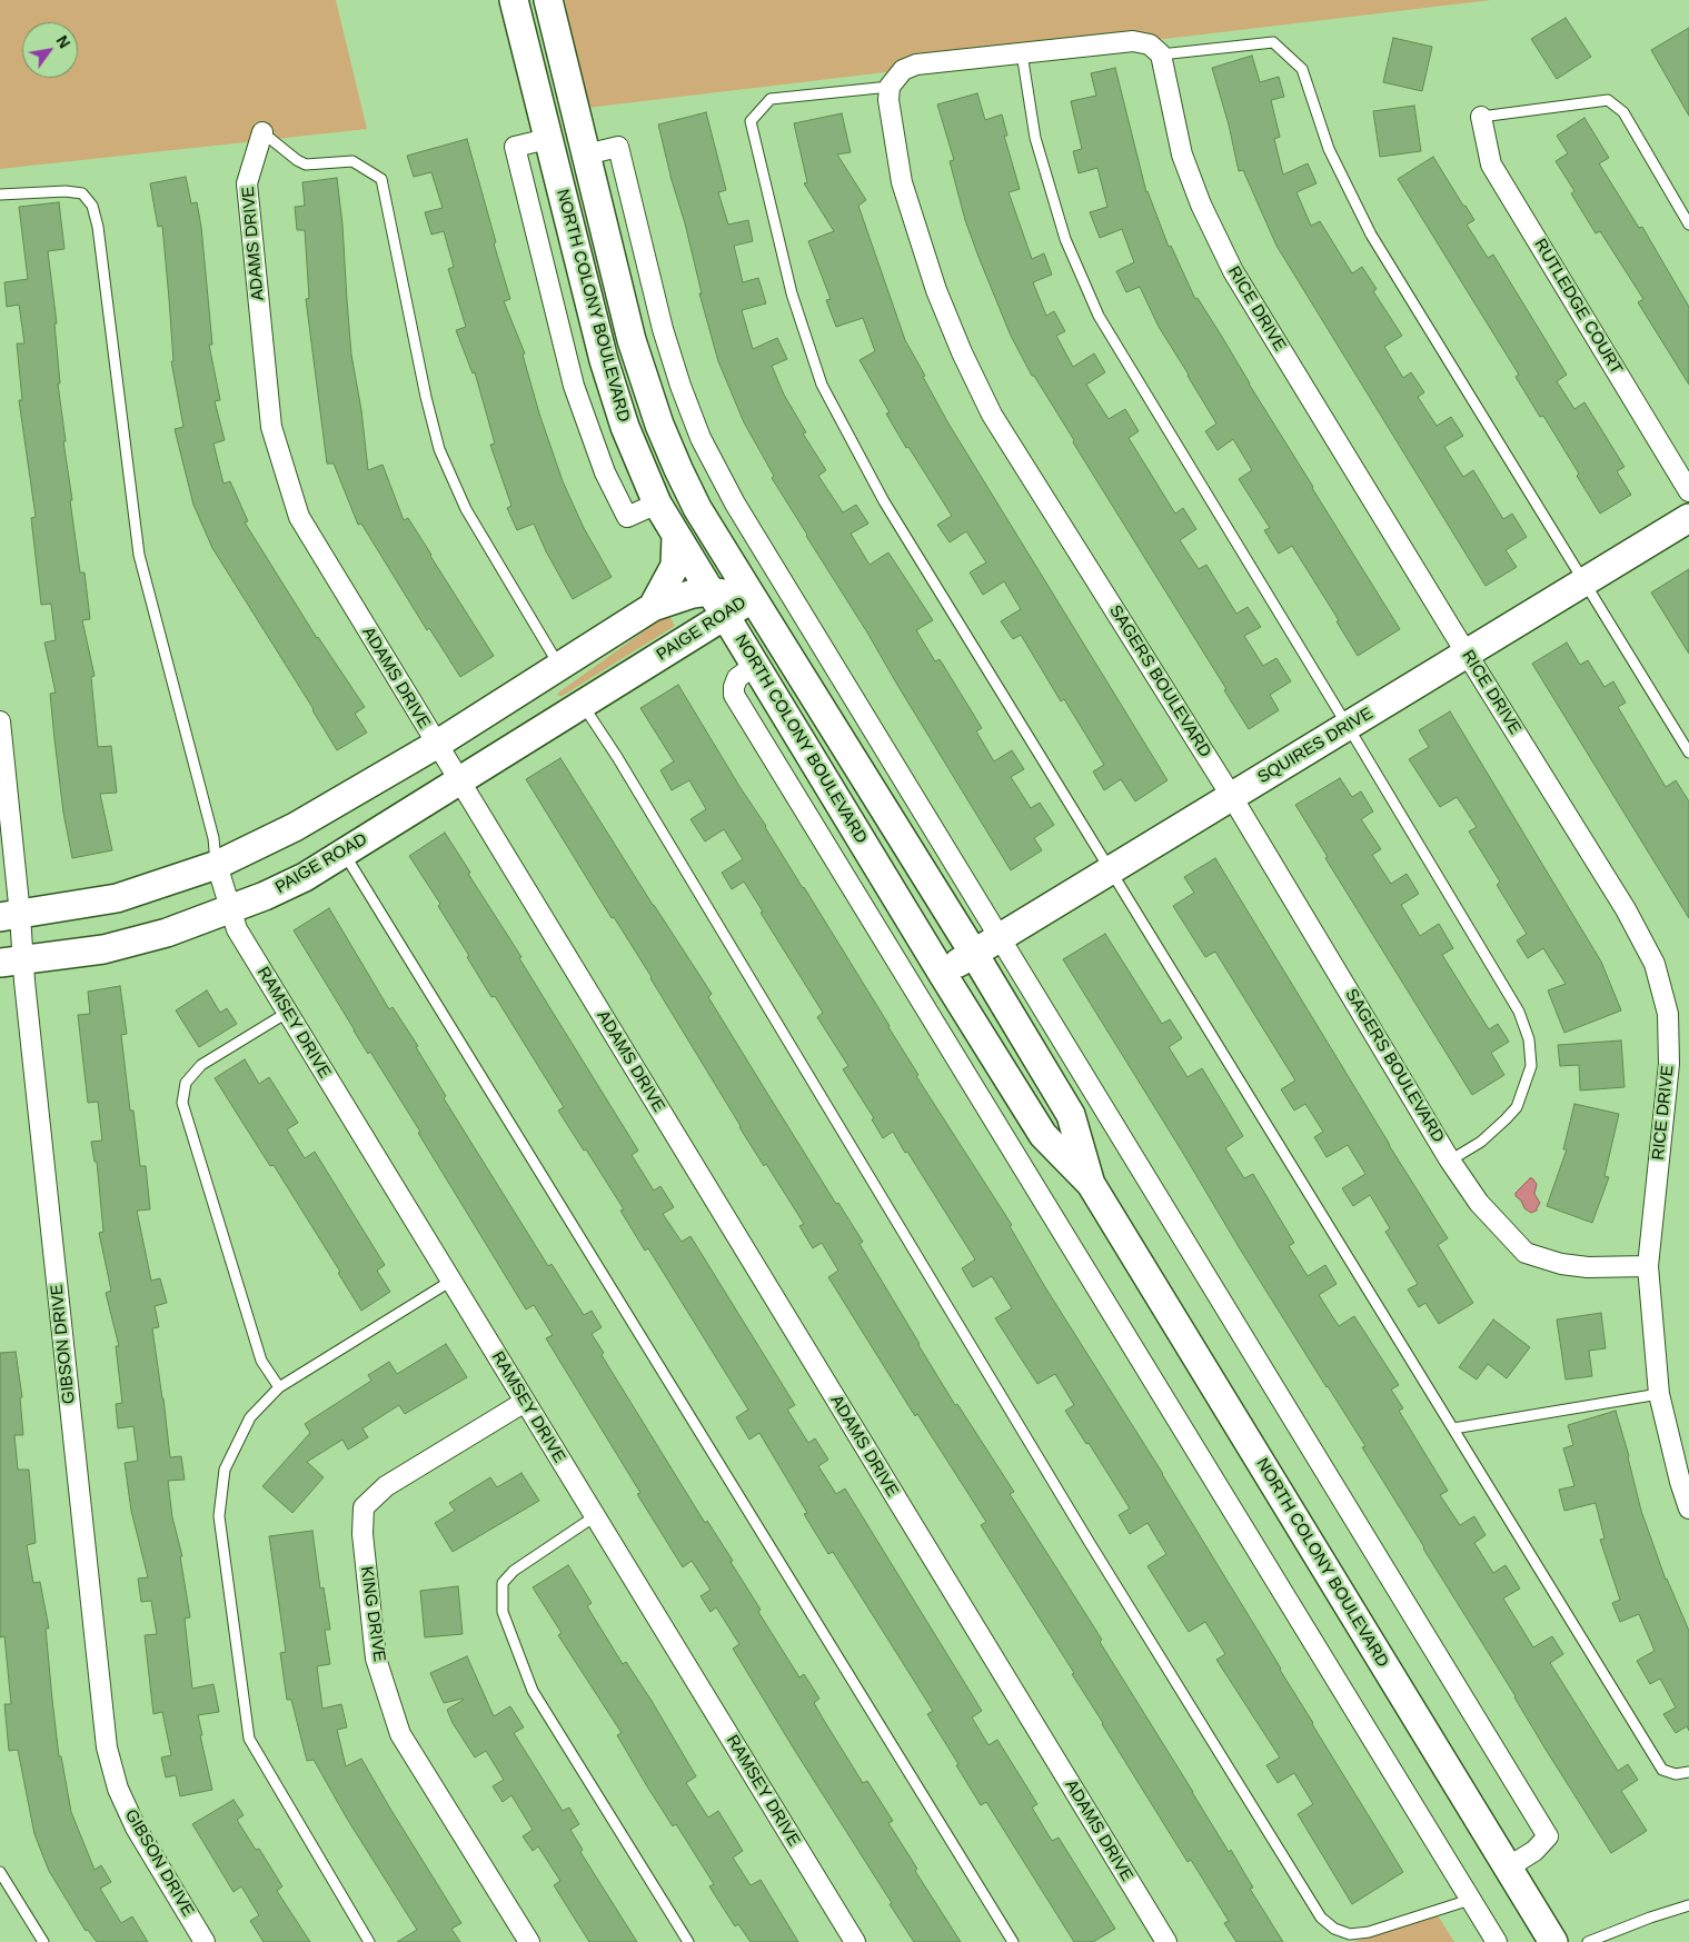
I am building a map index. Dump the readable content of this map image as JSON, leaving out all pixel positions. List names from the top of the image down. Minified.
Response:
{"streets":{"street":["ADAMS DRIVE","NORTH COLONY BOULEVARD","RUTLEDGE COURT","RICE DRIVE","PAIGE ROAD","SAGERS BOULEVARD","SQUIRES DRIVE","RAMSEY DRIVE","GIBSON DRIVE","KING DRIVE"]},"crossings":[["ADAMS DRIVE","PAIGE ROAD"],["NORTH COLONY BOULEVARD","PAIGE ROAD"],["NORTH COLONY BOULEVARD","SQUIRES DRIVE"],["RICE DRIVE","SAGERS BOULEVARD"],["RICE DRIVE","SQUIRES DRIVE"],["PAIGE ROAD","RAMSEY DRIVE"],["PAIGE ROAD","GIBSON DRIVE"],["SAGERS BOULEVARD","SQUIRES DRIVE"],["RAMSEY DRIVE","KING DRIVE"]],"north":"top right"}
